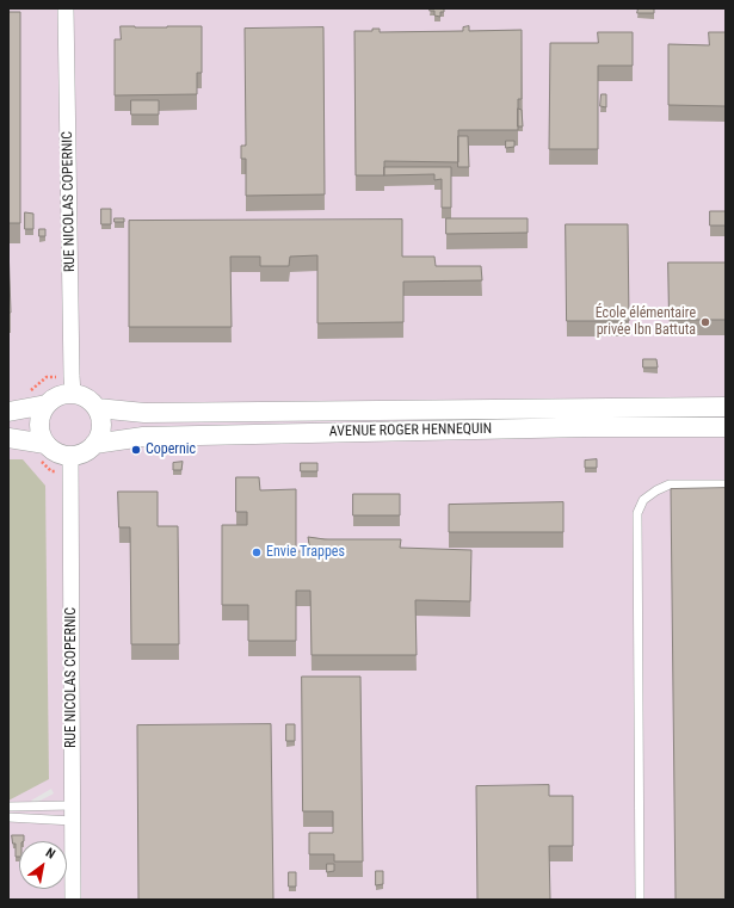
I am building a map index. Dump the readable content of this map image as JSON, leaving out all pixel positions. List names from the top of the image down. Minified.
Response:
{"streets":{"street":["RUE NICOLAS COPERNIC","AVENUE ROGER HENNEQUIN"]},"crossings":[["RUE NICOLAS COPERNIC","AVENUE ROGER HENNEQUIN"]],"places":["École élémentaire privée Ibn Battuta","Copernic","Envie Trappes"],"north":"top right"}
